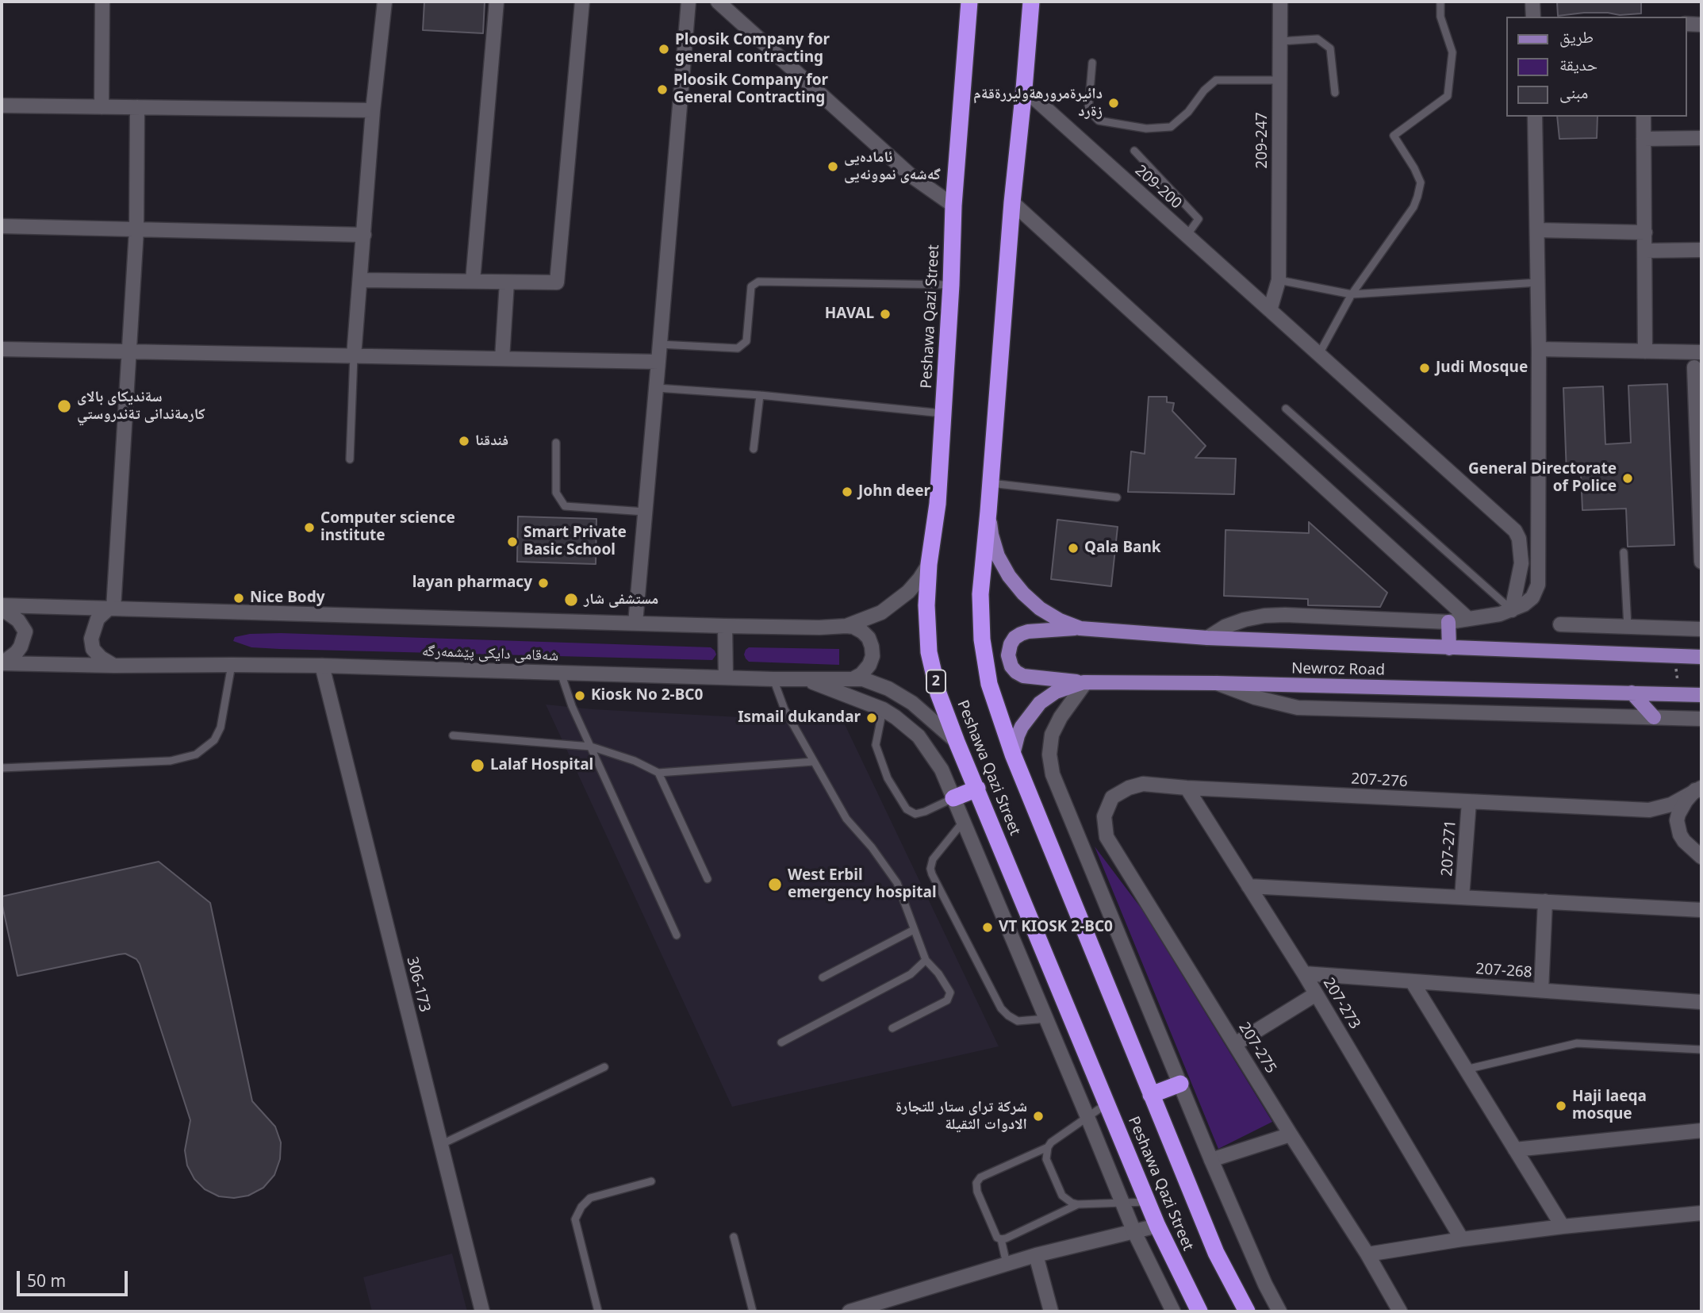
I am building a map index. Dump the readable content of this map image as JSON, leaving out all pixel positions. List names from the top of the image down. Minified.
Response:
{"streets":{"highway":["Peshawa Qazi Street","2"],"main road":["Newroz Road"],"street":["209-247","209-200","شەقامی دایکی پێشمەرگە","207-276","207-271","207-268","306-173","207-273","207-275"]},"crossings":[["209-247","209-200"],["209-200","Peshawa Qazi Street"],["Peshawa Qazi Street","شەقامی دایکی پێشمەرگە"],["Peshawa Qazi Street","Newroz Road"],["شەقامی دایکی پێشمەرگە","306-173"],["207-276","207-271"],["207-276","207-273"],["207-276","207-275"],["207-268","207-273"]],"places":["Ploosik Company for general contracting","Ploosik Company for General Contracting","دائيرةمرورهةوليررةقةم زةرد","ئامادەیی گەشەی نموونەیی","HAVAL","Judi Mosque","سةنديكاى بالاى كارمةندانى تةندروستي","فندقنا","General Directorate of Police","John deer","Computer science institute","Smart Private Basic School","Qala Bank","layan pharmacy","Nice Body","مستشفى شار","Kiosk No 2-BC0","Ismail dukandar","Lalaf Hospital","West Erbil emergency hospital","VT KIOSK 2-BC0","Haji laeqa mosque","شركة ترای ستار للتجارة الادوات الثقيلة"],"legend":["طريق","حديقة","مبنى"],"scale_bar":"50 m"}
